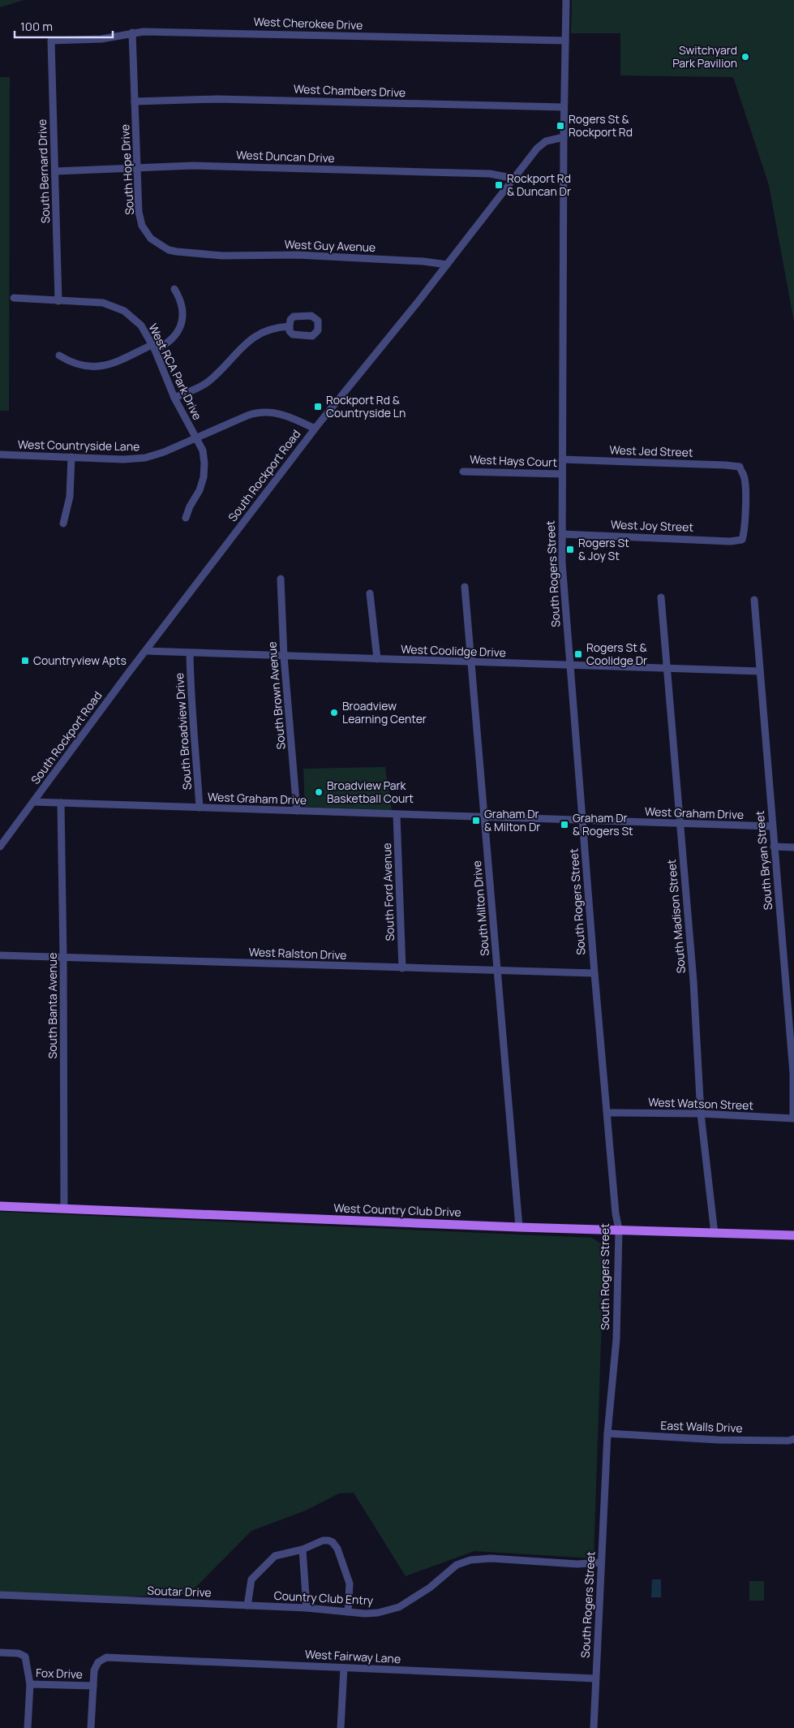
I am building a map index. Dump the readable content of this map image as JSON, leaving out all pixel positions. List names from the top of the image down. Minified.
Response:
{"streets":{"main road":["West Country Club Drive"],"street":["West Cherokee Drive","West Chambers Drive","West Duncan Drive","South Hope Drive","South Bernard Drive","West Guy Avenue","West RCA Park Drive","West Countryside Lane","West Jed Street","West Hays Court","South Rockport Road","West Joy Street","South Rogers Street","West Coolidge Drive","South Brown Avenue","South Broadview Drive","West Graham Drive","South Bryan Street","South Ford Avenue","South Milton Drive","South Madison Street","West Ralston Drive","South Banta Avenue","West Watson Street","East Walls Drive","Soutar Drive","Country Club Entry","West Fairway Lane","Fox Drive"]},"crossings":[["West Cherokee Drive","South Hope Drive"],["West Cherokee Drive","South Bernard Drive"],["West Cherokee Drive","South Rogers Street"],["West Chambers Drive","South Hope Drive"],["West Chambers Drive","South Rogers Street"],["West Duncan Drive","South Hope Drive"],["West Duncan Drive","South Bernard Drive"],["West Duncan Drive","South Rockport Road"],["South Hope Drive","West Guy Avenue"],["South Bernard Drive","West RCA Park Drive"],["West Guy Avenue","South Rockport Road"],["West RCA Park Drive","West Countryside Lane"],["West Countryside Lane","South Rockport Road"],["West Jed Street","West Joy Street"],["West Jed Street","South Rogers Street"],["West Hays Court","South Rogers Street"],["South Rockport Road","South Rogers Street"],["South Rockport Road","West Coolidge Drive"],["South Rockport Road","West Graham Drive"],["West Joy Street","South Rogers Street"],["South Rogers Street","West Coolidge Drive"],["South Rogers Street","West Graham Drive"],["South Rogers Street","West Ralston Drive"],["South Rogers Street","West Watson Street"],["South Rogers Street","West Country Club Drive"],["South Rogers Street","East Walls Drive"],["South Rogers Street","Country Club Entry"],["South Rogers Street","West Fairway Lane"],["West Coolidge Drive","South Brown Avenue"],["West Coolidge Drive","South Broadview Drive"],["West Coolidge Drive","South Bryan Street"],["West Coolidge Drive","South Milton Drive"],["West Coolidge Drive","South Madison Street"],["South Brown Avenue","West Graham Drive"],["South Broadview Drive","West Graham Drive"],["West Graham Drive","South Bryan Street"],["West Graham Drive","South Ford Avenue"],["West Graham Drive","South Milton Drive"],["West Graham Drive","South Madison Street"],["West Graham Drive","South Banta Avenue"],["South Bryan Street","West Watson Street"],["South Ford Avenue","West Ralston Drive"],["South Milton Drive","West Ralston Drive"],["South Milton Drive","West Country Club Drive"],["South Madison Street","West Watson Street"],["South Madison Street","West Country Club Drive"],["West Ralston Drive","South Banta Avenue"],["South Banta Avenue","West Country Club Drive"],["Soutar Drive","Country Club Entry"],["West Fairway Lane","Fox Drive"]],"places":{"other":["Switchyard Park Pavilion","Broadview Learning Center","Broadview Park Basketball Court"],"transit":["Rogers St & Rockport Rd","Rockport Rd & Duncan Dr","Rockport Rd & Countryside Ln","Rogers St & Joy St","Rogers St & Coolidge Dr","Countryview Apts","Graham Dr & Milton Dr","Graham Dr & Rogers St"]},"scale_bar":"100 m"}
